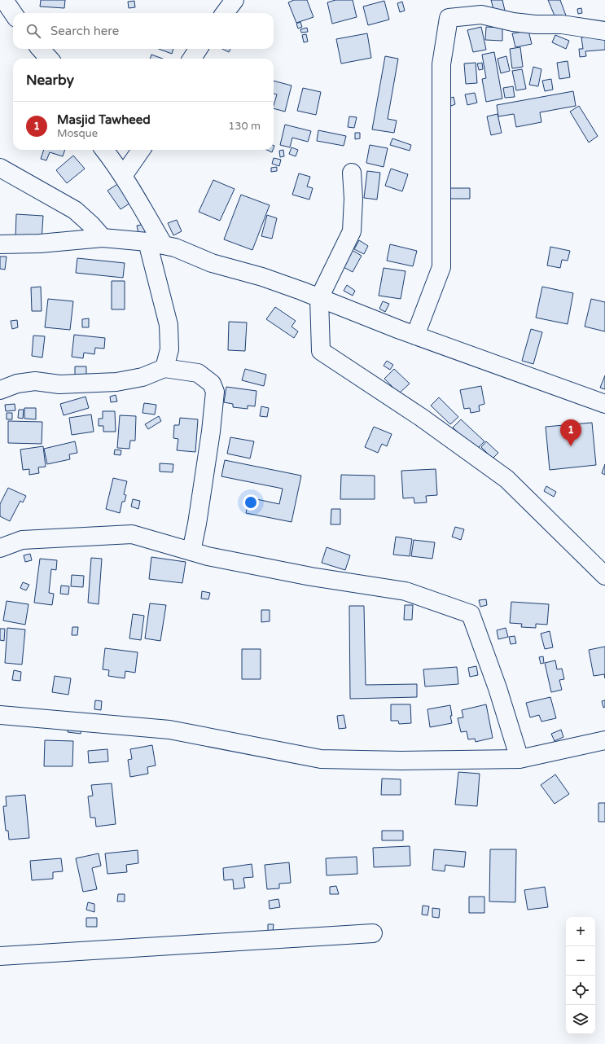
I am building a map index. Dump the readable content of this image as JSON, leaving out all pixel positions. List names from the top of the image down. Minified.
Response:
{"page":{"search":"Search here","heading":"Nearby","list":[{"mark":"1","name":"Masjid Tawheed","note":"Mosque","value":"130 m"}],"pins":"1","map_buttons":["+","−"]}}
